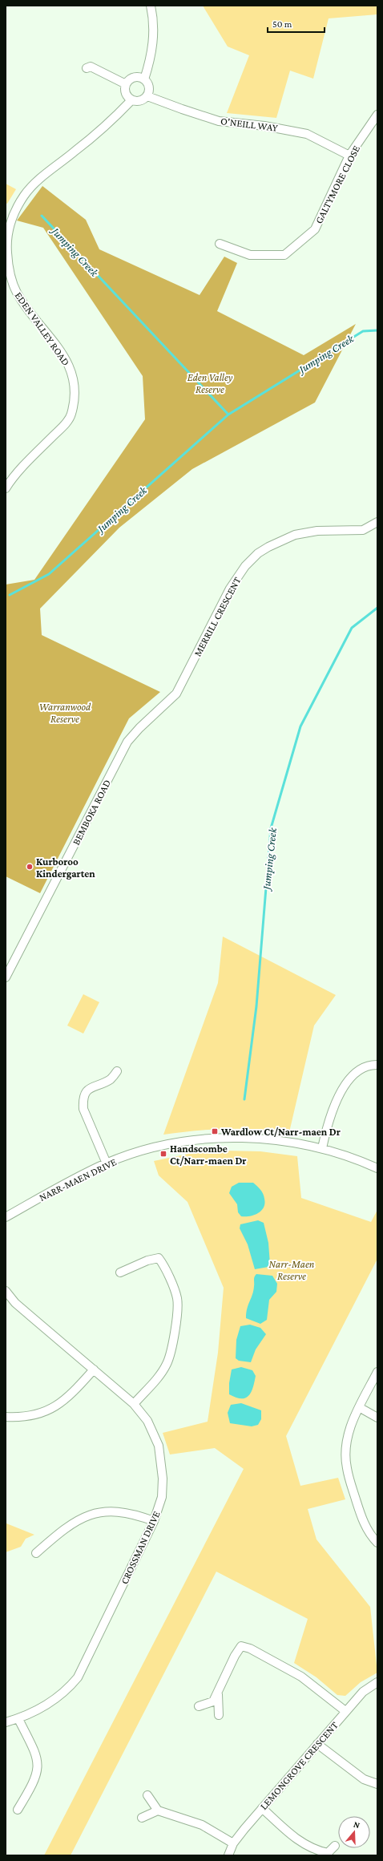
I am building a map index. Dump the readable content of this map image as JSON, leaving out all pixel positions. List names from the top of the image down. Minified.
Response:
{"streets":{"street":["O'NEILL WAY","GALTYMORE CLOSE","EDEN VALLEY ROAD","MERRILL CRESCENT","BEMBOKA ROAD","NARR-MAEN DRIVE","CROSSMAN DRIVE","LEMONGROVE CRESCENT"]},"crossings":[["O'NEILL WAY","GALTYMORE CLOSE"],["O'NEILL WAY","EDEN VALLEY ROAD"],["MERRILL CRESCENT","BEMBOKA ROAD"]],"water":["Jumping Creek"],"parks":["Eden Valley Reserve","Warranwood Reserve","Narr-Maen Reserve"],"places":{"other":["Kurboroo Kindergarten"],"transit":["Wardlow Ct/Narr-maen Dr","Handscombe Ct/Narr-maen Dr"]},"scale_bar":"50 m","north":"top"}
